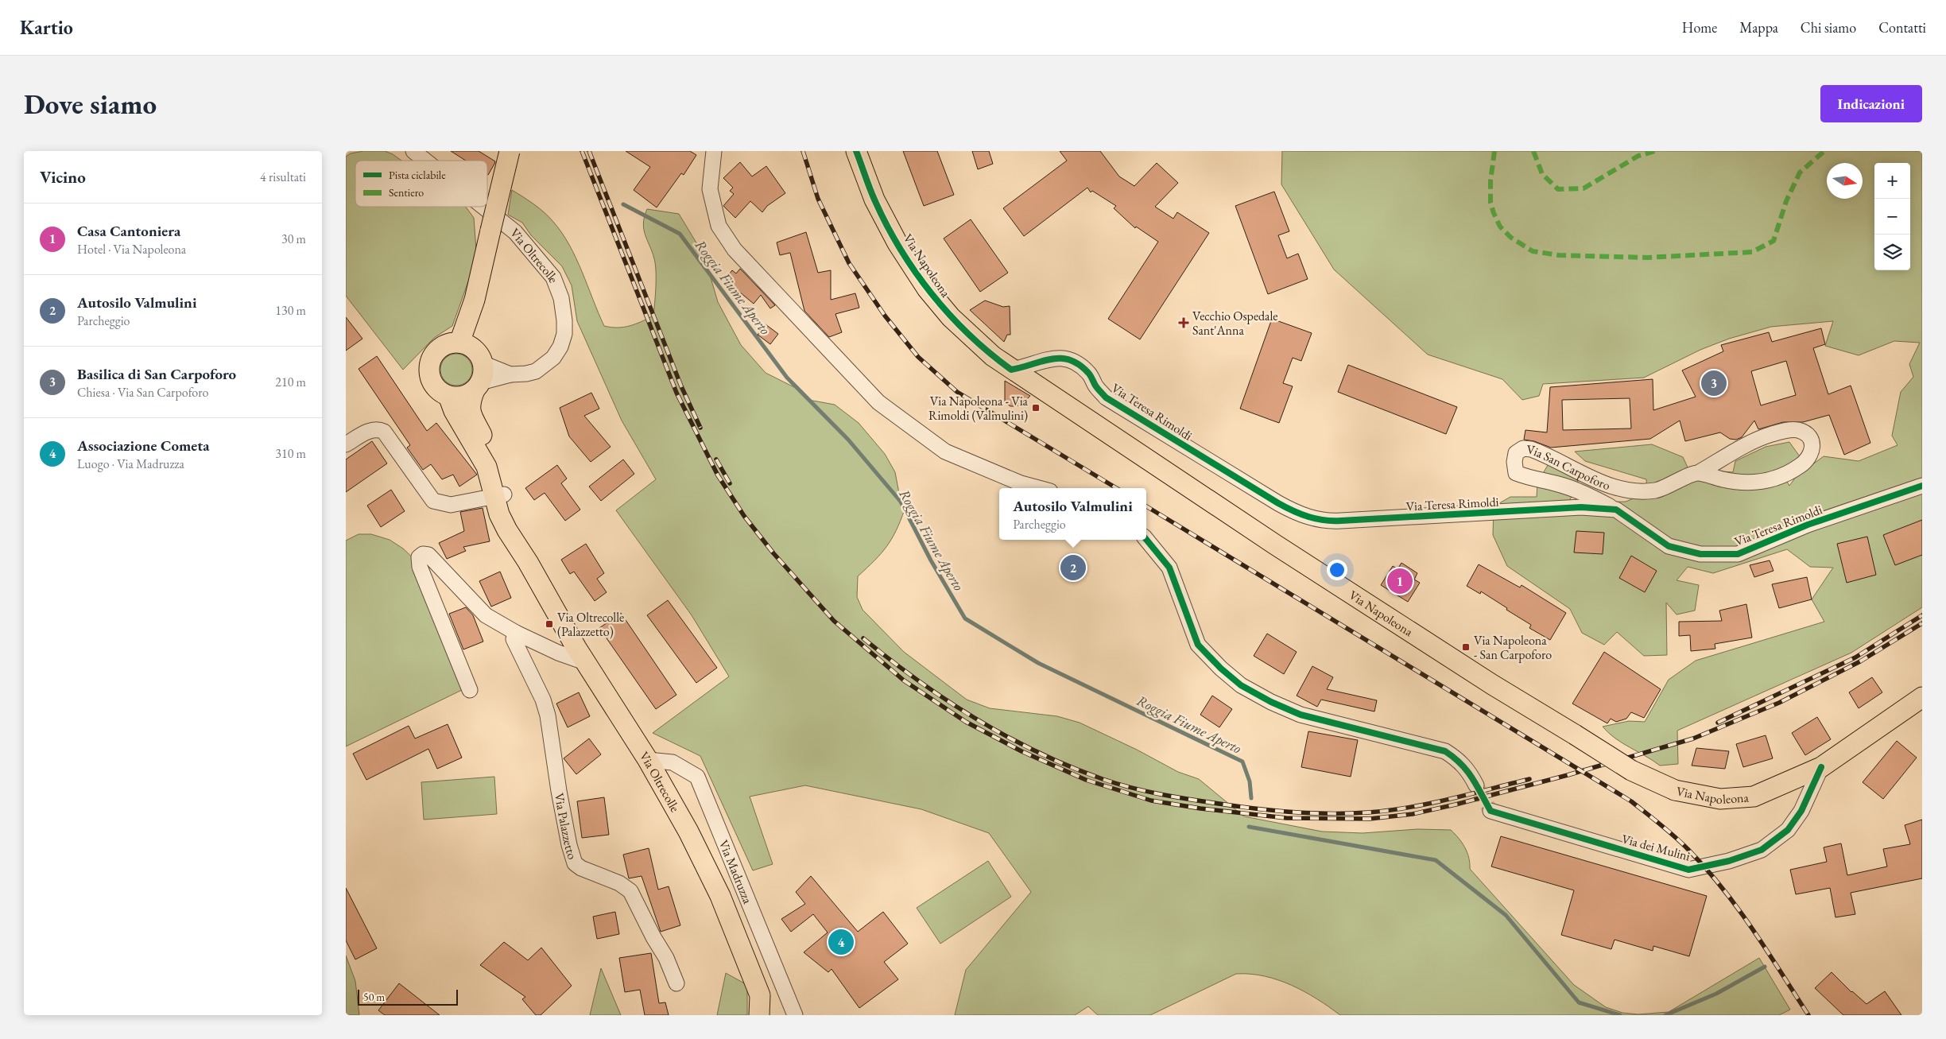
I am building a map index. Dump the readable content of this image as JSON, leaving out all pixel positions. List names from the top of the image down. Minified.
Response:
{"streets":{"main road":["Via Oltrecolle","Via Napoleona"],"street":["Via Teresa Rimoldi","Via San Carpoforo","Via Palazzetto","Via dei Mulini","Via Madruzza"]},"crossings":[["Via Oltrecolle","Via Madruzza"],["Via Napoleona","Via Teresa Rimoldi"],["Via Napoleona","Via dei Mulini"],["Via Teresa Rimoldi","Via San Carpoforo"]],"water":["Roggia Fiume Aperto"],"places":{"health":["Vecchio Ospedale Sant'Anna"],"transit":["Via Napoleona - Via Rimoldi (Valmulini)","Via Oltrecolle (Palazzetto)","Via Napoleona - San Carpoforo"]},"legend":["Pista ciclabile","Sentiero"],"scale_bar":"50 m","north":"right","page":{"header":"Kartio","nav":["Home","Mappa","Chi siamo","Contatti"],"buttons":"Indicazioni","title":"Dove siamo","heading":["Vicino","4 risultati"],"map_buttons":["+","−"],"list":[{"mark":"1","name":"Casa Cantoniera","note":"Hotel · Via Napoleona","value":"30 m"},{"mark":"2","name":"Autosilo Valmulini","note":"Parcheggio","value":"130 m"},{"mark":"3","name":"Basilica di San Carpoforo","note":"Chiesa · Via San Carpoforo","value":"210 m"},{"mark":"4","name":"Associazione Cometa","note":"Luogo · Via Madruzza","value":"310 m"}],"pins":["3","2","1","4"],"popup":["Autosilo Valmulini","Parcheggio"],"scale":"50 m"}}
